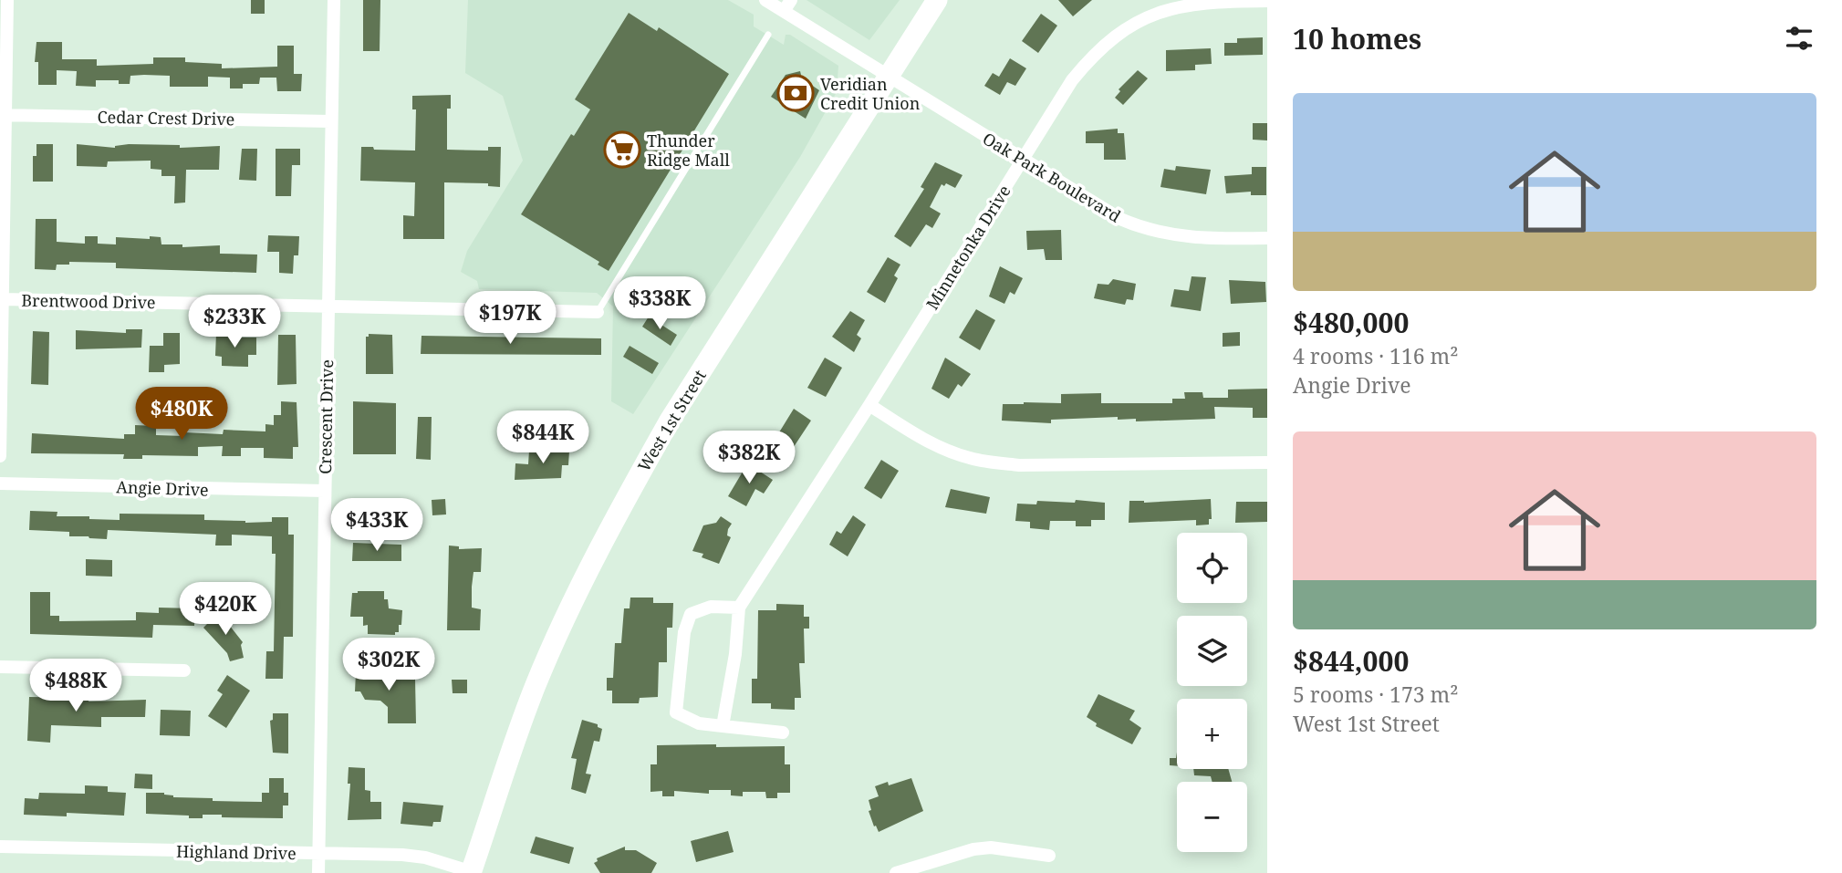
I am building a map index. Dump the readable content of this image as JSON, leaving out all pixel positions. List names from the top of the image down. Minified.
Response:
{"streets":{"main road":["West 1st Street"],"street":["Cedar Crest Drive","Oak Park Boulevard","Minnetonka Drive","Brentwood Drive","Crescent Drive","Angie Drive","Highland Drive"]},"crossings":[["Cedar Crest Drive","Crescent Drive"],["Oak Park Boulevard","Minnetonka Drive"],["Oak Park Boulevard","West 1st Street"],["Brentwood Drive","Crescent Drive"],["Crescent Drive","Angie Drive"],["Crescent Drive","Highland Drive"],["West 1st Street","Highland Drive"]],"places":{"bank":["Veridian Credit Union"],"supermarket":["Thunder Ridge Mall"]},"page":{"heading":"10 homes","list":[{"name":"$480,000","note":"4 rooms · 116 m² · Angie Drive"},{"name":"$844,000","note":"5 rooms · 173 m² · West 1st Street"}],"price":["$338K","$197K","$233K","$480K","$844K","$382K","$433K","$420K","$302K","$488K"],"map_buttons":["+","−"]}}
